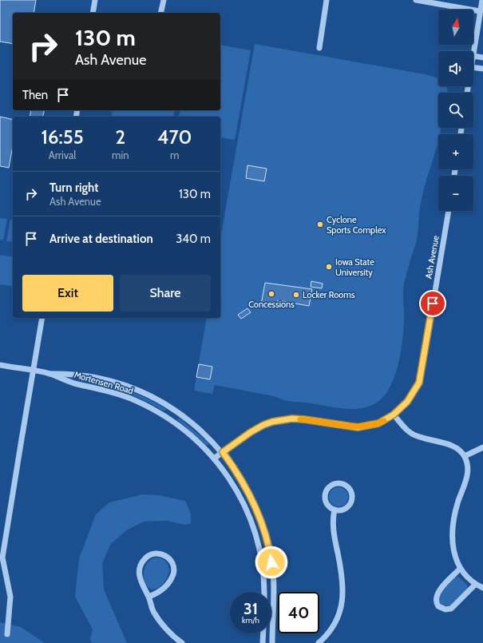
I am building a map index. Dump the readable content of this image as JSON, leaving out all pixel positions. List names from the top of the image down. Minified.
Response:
{"streets":{"street":["Ash Avenue","Mortensen Road"]},"crossings":[["Ash Avenue","Mortensen Road"]],"places":["Cyclone Sports Complex","Iowa State University","Concessions","Locker Rooms"],"north":"top","page":{"map_buttons":["+","−"],"turn":["130 m","Ash Avenue"],"then":"Then","eta":["16:55","Arrival","2","min","470","m"],"list":[{"name":"Turn right","note":"Ash Avenue","value":"130 m"},{"name":"Arrive at destination","value":"340 m"}],"buttons":["Exit","Share"],"speed":"31 km/h","limit":"40"}}
